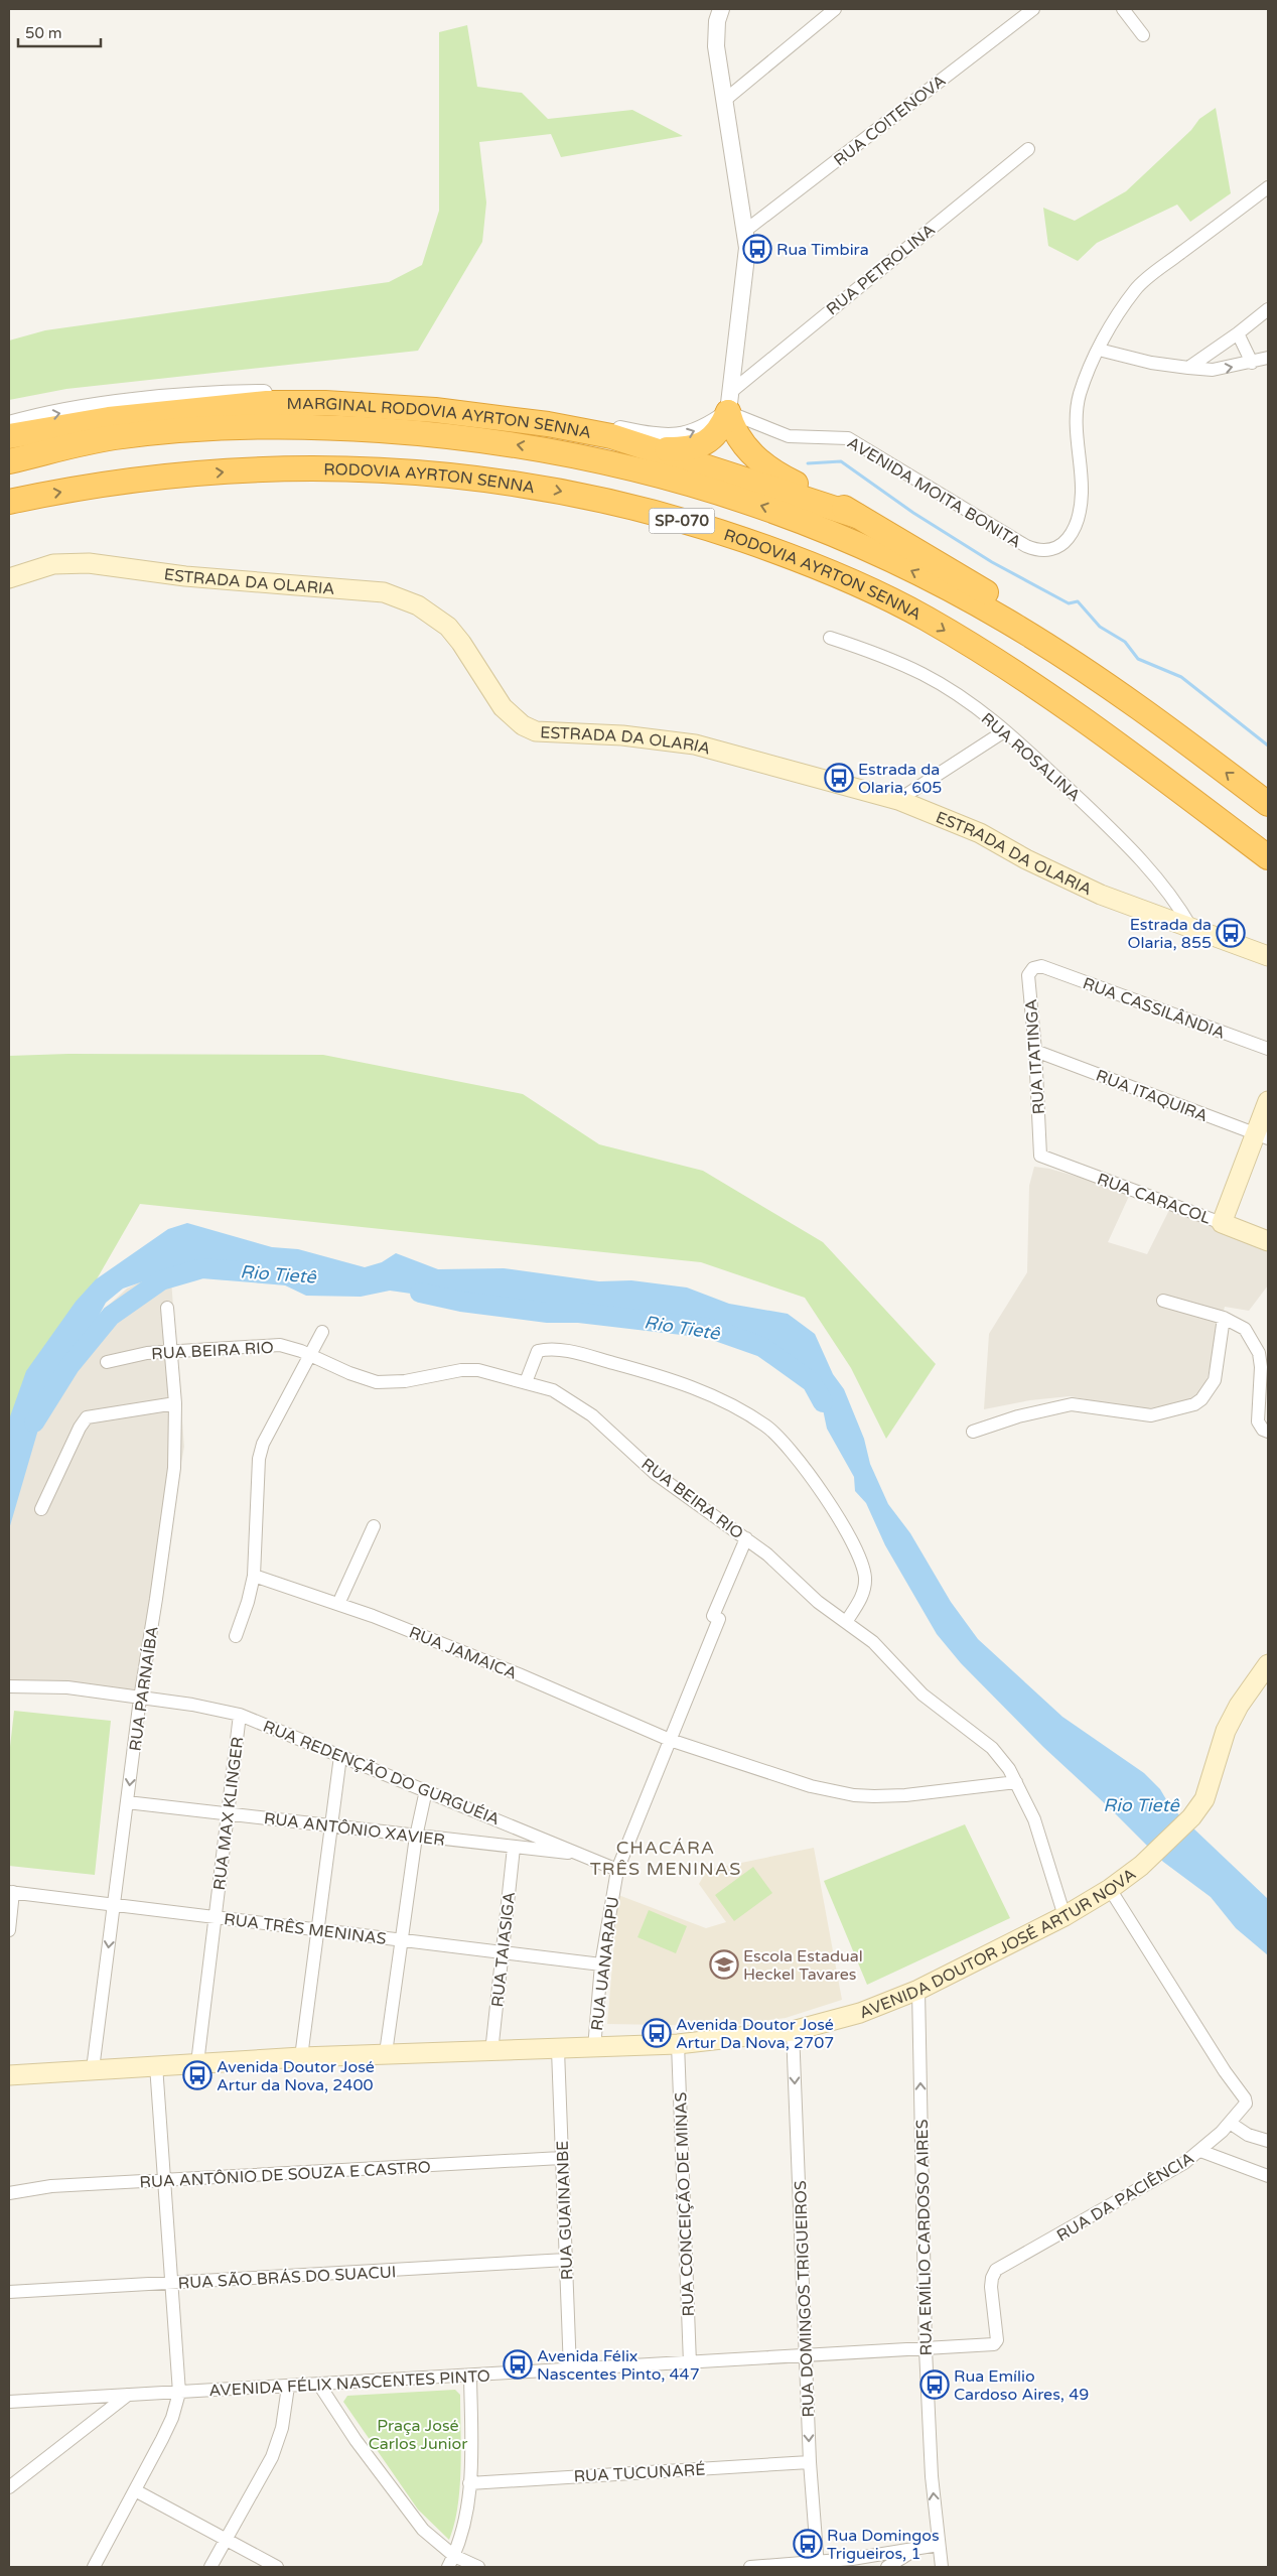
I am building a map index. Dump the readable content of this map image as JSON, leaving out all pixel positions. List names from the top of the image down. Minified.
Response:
{"streets":{"highway":["MARGINAL RODOVIA AYRTON SENNA","RODOVIA AYRTON SENNA","SP-070"],"main road":["ESTRADA DA OLARIA","RUA CARACOL","AVENIDA DOUTOR JOSÉ ARTUR NOVA"],"street":["RUA COITENOVA","RUA PETROLINA","AVENIDA MOITA BONITA","RUA ROSALINA","RUA CASSILÂNDIA","RUA ITATINGA","RUA ITAQUIRA","RUA BEIRA RIO","RUA JAMAICA","RUA PARNAÍBA","RUA REDENÇÃO DO GURGUÉIA","RUA MAX KLINGER","RUA ANTÔNIO XAVIER","RUA TRÊS MENINAS","RUA TAIASIGA","RUA UANARAPU","RUA ANTÔNIO DE SOUZA E CASTRO","RUA DA PACIÊNCIA","RUA CONCEIÇÃO DE MINAS","RUA GUAINANBE","RUA EMÍLIO CARDOSO AIRES","RUA SÃO BRÁS DO SUACUI","RUA DOMINGOS TRIGUEIROS","AVENIDA FÉLIX NASCENTES PINTO","RUA TUCUNARÉ"]},"crossings":[["RUA PETROLINA","MARGINAL RODOVIA AYRTON SENNA"],["RUA PETROLINA","AVENIDA MOITA BONITA"],["MARGINAL RODOVIA AYRTON SENNA","AVENIDA MOITA BONITA"],["ESTRADA DA OLARIA","RUA ROSALINA"],["RUA CASSILÂNDIA","RUA ITATINGA"],["RUA ITATINGA","RUA ITAQUIRA"],["RUA ITATINGA","RUA CARACOL"],["RUA BEIRA RIO","RUA JAMAICA"],["RUA BEIRA RIO","RUA PARNAÍBA"],["RUA BEIRA RIO","AVENIDA DOUTOR JOSÉ ARTUR NOVA"],["RUA BEIRA RIO","RUA UANARAPU"],["RUA JAMAICA","RUA UANARAPU"],["RUA PARNAÍBA","RUA REDENÇÃO DO GURGUÉIA"],["RUA PARNAÍBA","RUA ANTÔNIO XAVIER"],["RUA PARNAÍBA","RUA TRÊS MENINAS"],["RUA PARNAÍBA","AVENIDA DOUTOR JOSÉ ARTUR NOVA"],["RUA REDENÇÃO DO GURGUÉIA","RUA MAX KLINGER"],["RUA REDENÇÃO DO GURGUÉIA","RUA ANTÔNIO XAVIER"],["RUA REDENÇÃO DO GURGUÉIA","RUA UANARAPU"],["RUA MAX KLINGER","RUA ANTÔNIO XAVIER"],["RUA MAX KLINGER","RUA TRÊS MENINAS"],["RUA MAX KLINGER","AVENIDA DOUTOR JOSÉ ARTUR NOVA"],["RUA ANTÔNIO XAVIER","RUA TAIASIGA"],["RUA TRÊS MENINAS","RUA TAIASIGA"],["RUA TRÊS MENINAS","RUA UANARAPU"],["AVENIDA DOUTOR JOSÉ ARTUR NOVA","RUA TAIASIGA"],["AVENIDA DOUTOR JOSÉ ARTUR NOVA","RUA UANARAPU"],["AVENIDA DOUTOR JOSÉ ARTUR NOVA","RUA DA PACIÊNCIA"],["AVENIDA DOUTOR JOSÉ ARTUR NOVA","RUA CONCEIÇÃO DE MINAS"],["AVENIDA DOUTOR JOSÉ ARTUR NOVA","RUA GUAINANBE"],["AVENIDA DOUTOR JOSÉ ARTUR NOVA","RUA EMÍLIO CARDOSO AIRES"],["AVENIDA DOUTOR JOSÉ ARTUR NOVA","RUA DOMINGOS TRIGUEIROS"],["RUA ANTÔNIO DE SOUZA E CASTRO","RUA GUAINANBE"],["RUA DA PACIÊNCIA","AVENIDA FÉLIX NASCENTES PINTO"],["RUA CONCEIÇÃO DE MINAS","AVENIDA FÉLIX NASCENTES PINTO"],["RUA GUAINANBE","RUA SÃO BRÁS DO SUACUI"],["RUA GUAINANBE","AVENIDA FÉLIX NASCENTES PINTO"],["RUA EMÍLIO CARDOSO AIRES","AVENIDA FÉLIX NASCENTES PINTO"],["RUA DOMINGOS TRIGUEIROS","AVENIDA FÉLIX NASCENTES PINTO"],["RUA DOMINGOS TRIGUEIROS","RUA TUCUNARÉ"]],"one_way":["MARGINAL RODOVIA AYRTON SENNA","RUA PARNAÍBA","RUA EMÍLIO CARDOSO AIRES","RUA DOMINGOS TRIGUEIROS"],"districts":["CHACÁRA TRÊS MENINAS"],"water":["Rio Tietê"],"parks":["Praça José Carlos Junior"],"places":{"bus stop":["Rua Timbira","Estrada da Olaria, 605","Estrada da Olaria, 855","Avenida Doutor José Artur Da Nova, 2707","Avenida Doutor José Artur da Nova, 2400","Avenida Félix Nascentes Pinto, 447","Rua Emílio Cardoso Aires, 49","Rua Domingos Trigueiros, 1"],"school or university":["Escola Estadual Heckel Tavares"]},"scale_bar":"50 m"}
